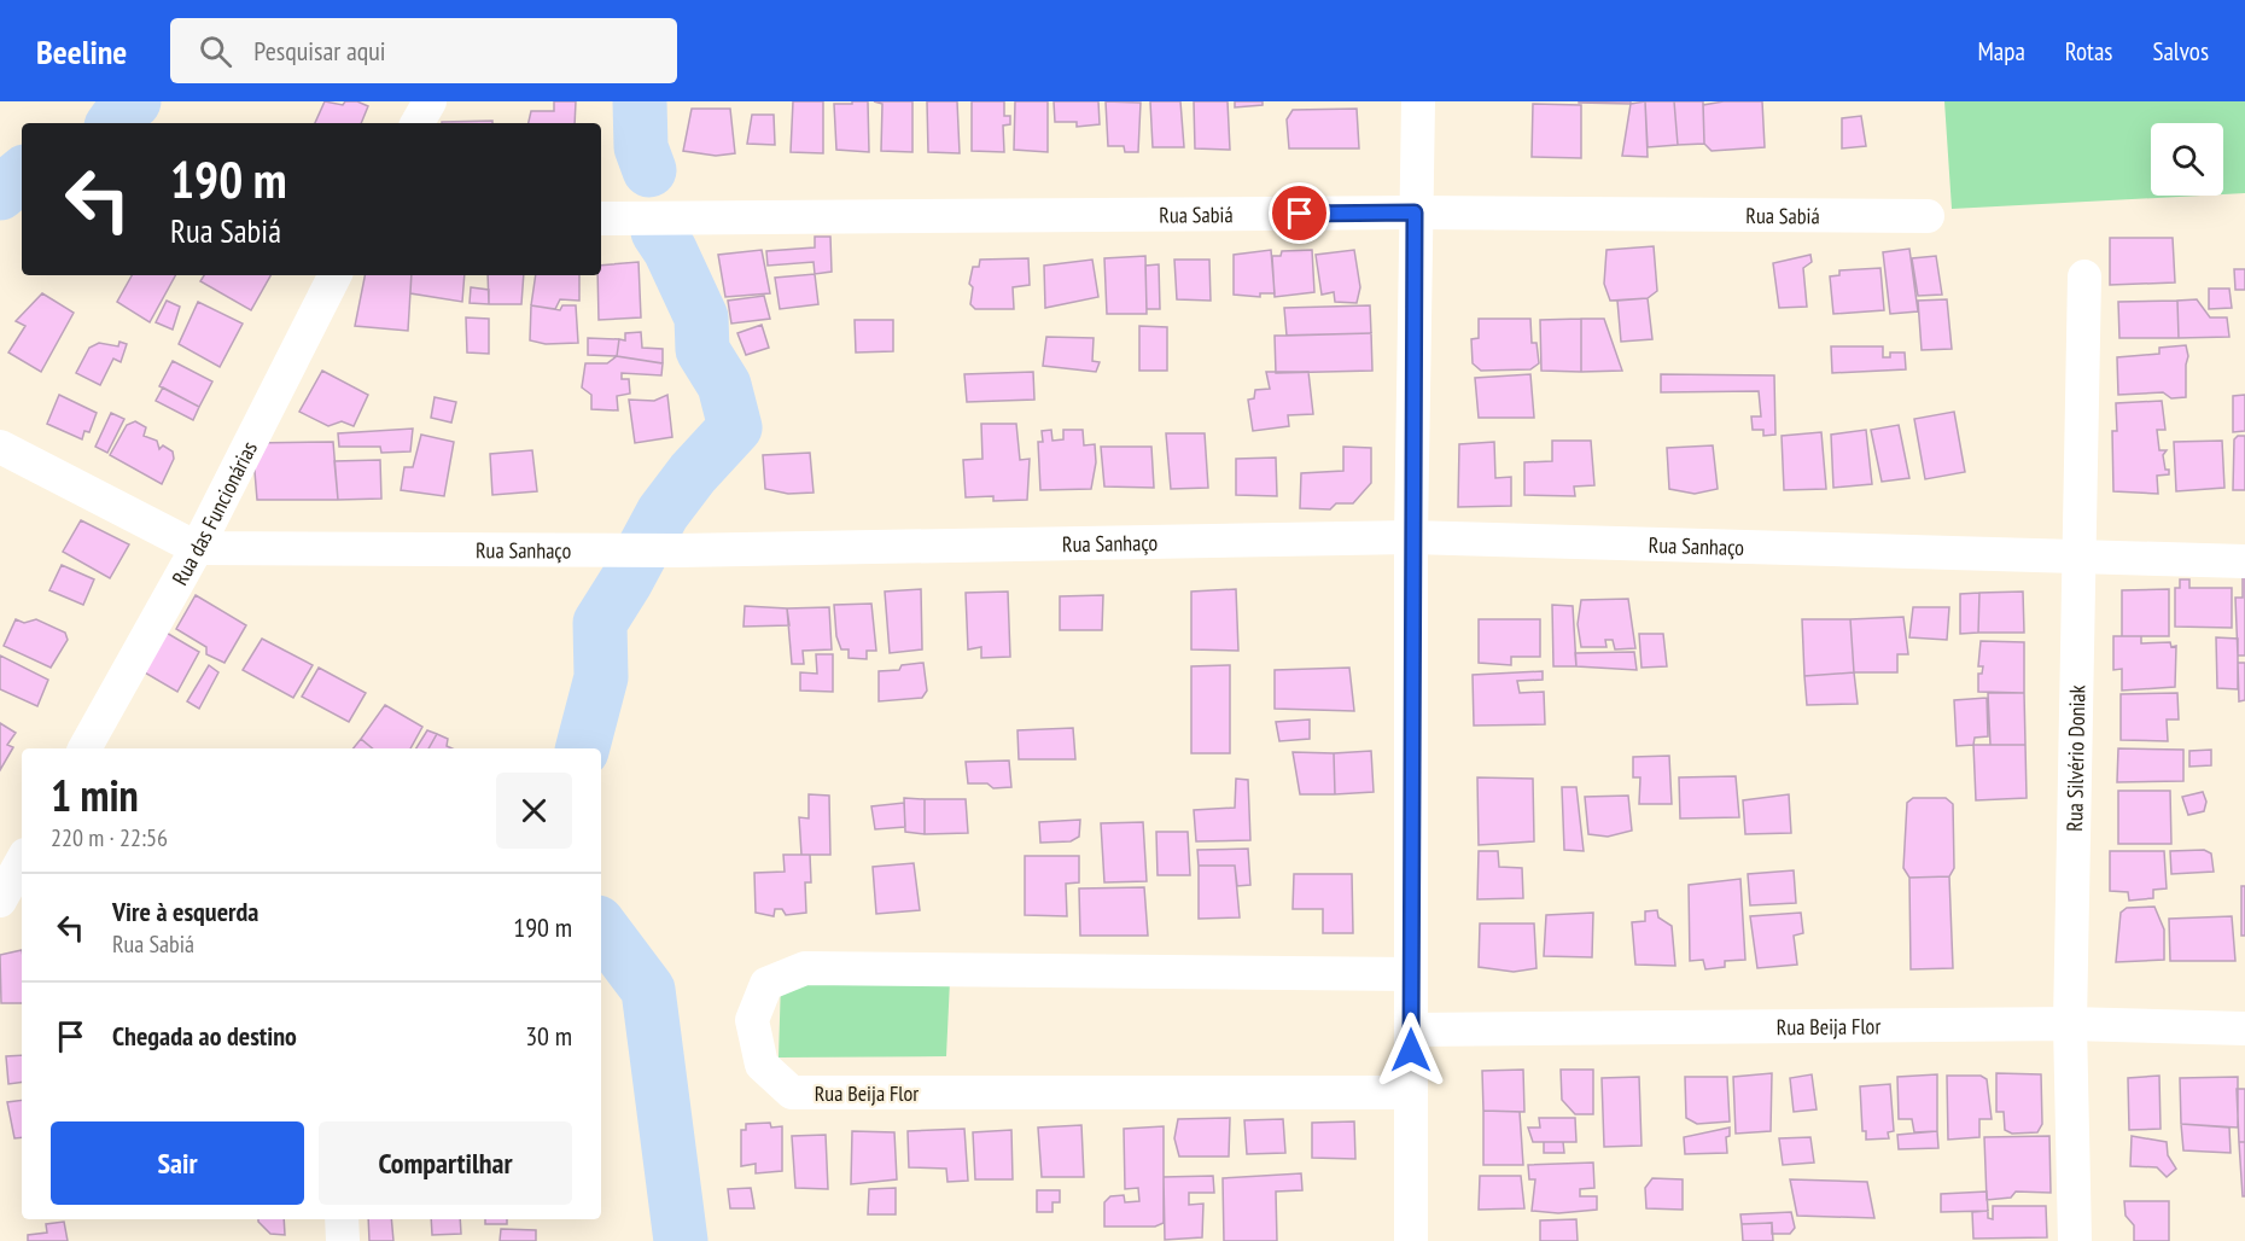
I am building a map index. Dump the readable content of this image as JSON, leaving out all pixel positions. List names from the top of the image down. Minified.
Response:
{"streets":{"street":["Rua Sabiá","Rua das Funcionárias","Rua Sanhaço","Rua Silvério Doniak","Rua Beija Flor"]},"crossings":[["Rua das Funcionárias","Rua Sanhaço"],["Rua Sanhaço","Rua Silvério Doniak"],["Rua Silvério Doniak","Rua Beija Flor"]],"page":{"header":"Beeline","search":"Pesquisar aqui","nav":["Mapa","Rotas","Salvos"],"turn":["190 m","Rua Sabiá"],"heading":["1 min","220 m · 22:56"],"list":[{"name":"Vire à esquerda","note":"Rua Sabiá","value":"190 m"},{"name":"Chegada ao destino","value":"30 m"}],"buttons":["Sair","Compartilhar"]}}
